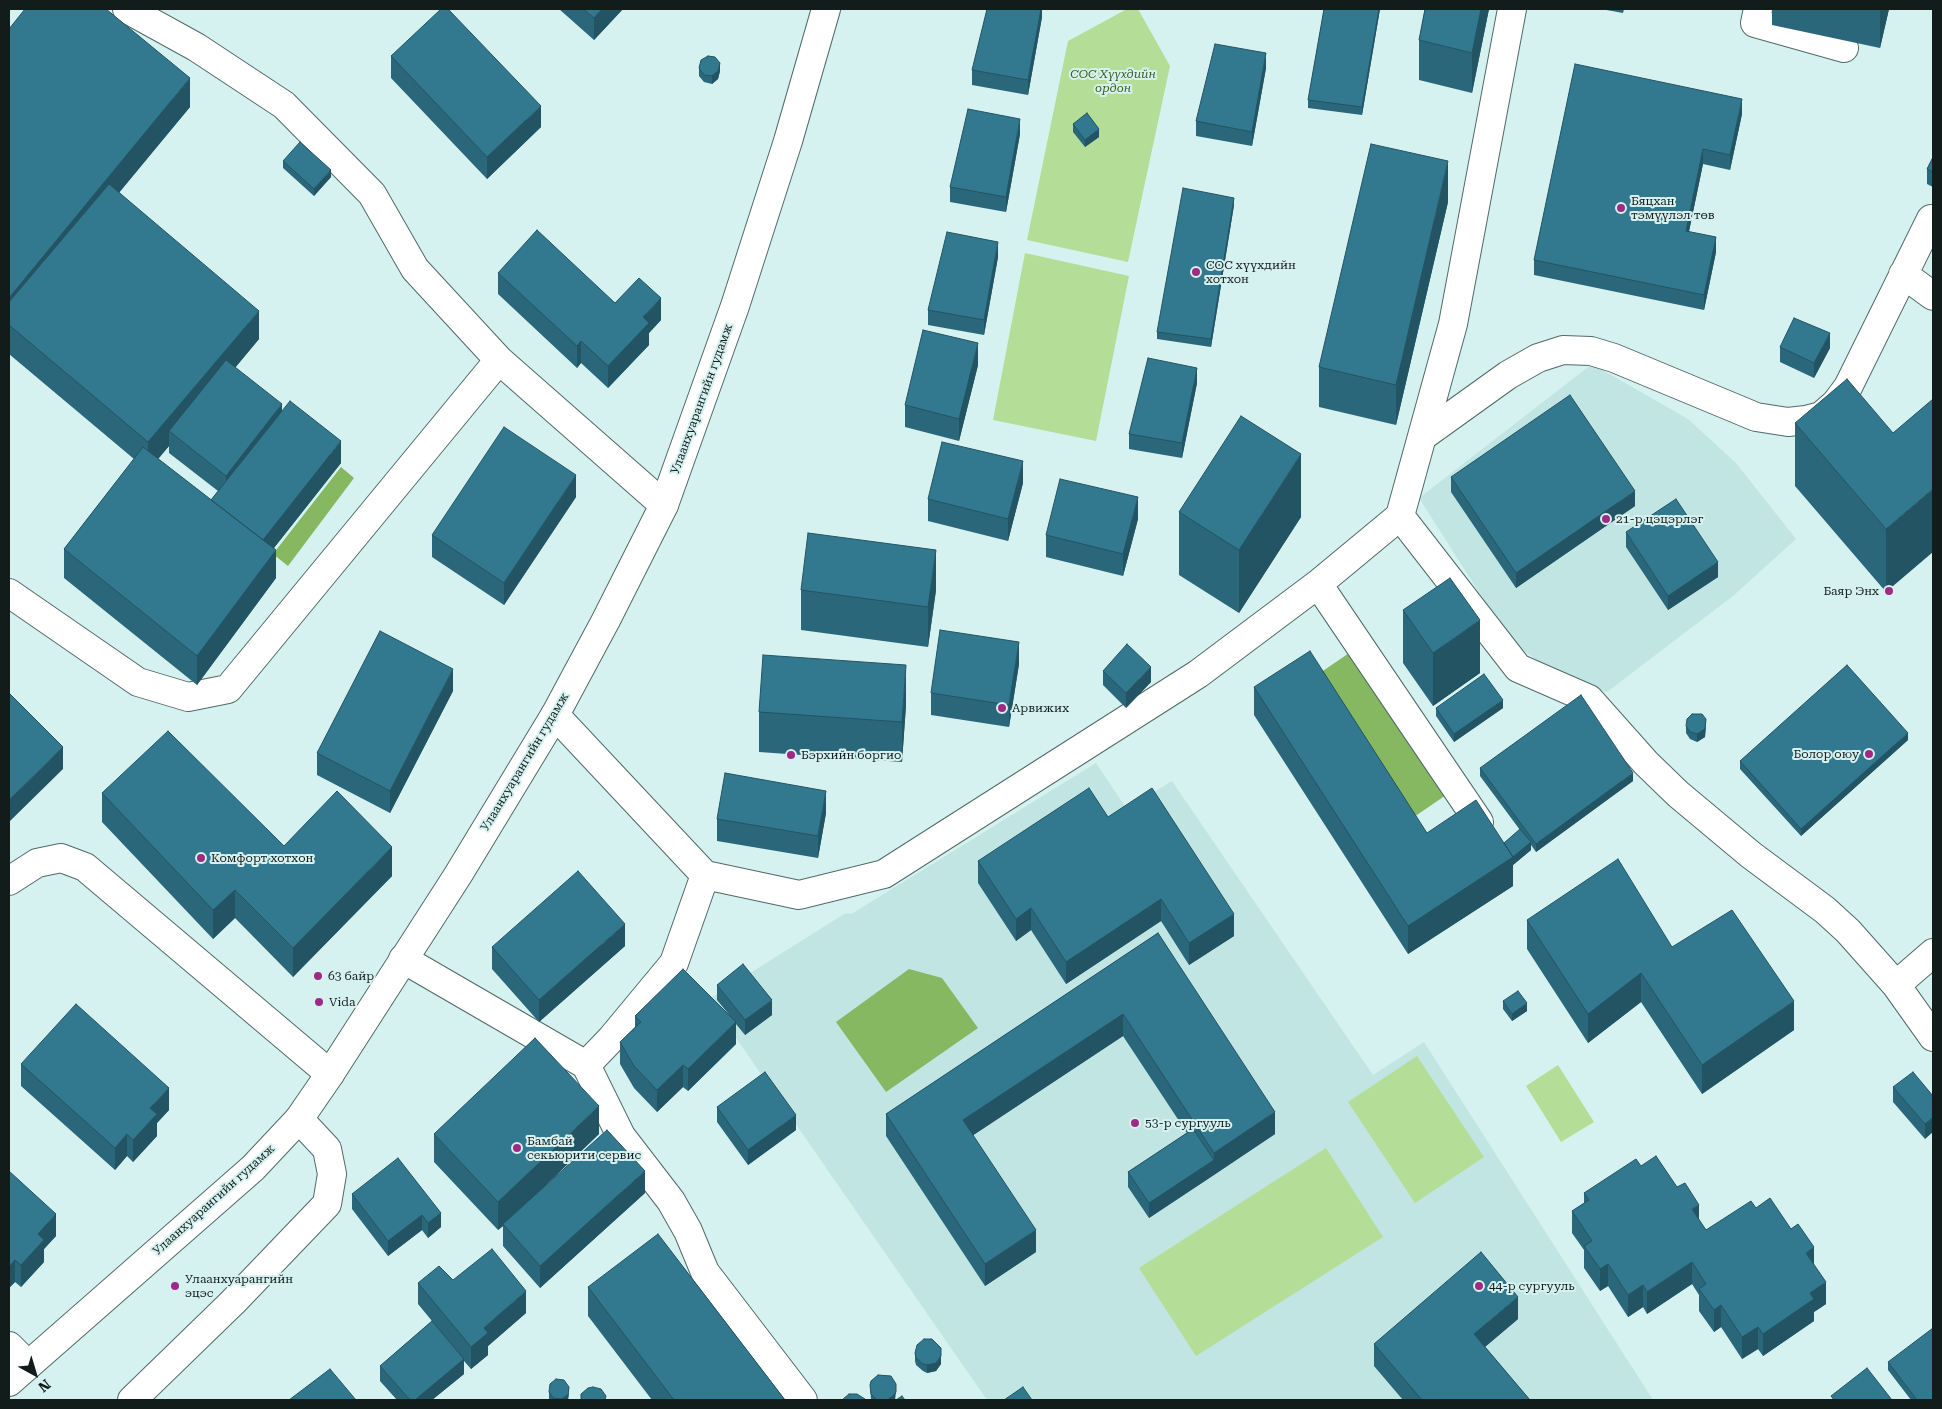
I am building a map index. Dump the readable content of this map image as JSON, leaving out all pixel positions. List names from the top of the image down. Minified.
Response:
{"streets":{"street":["Улаанхуарангийн гудамж"]},"parks":["СОС Хүүхдийн ордон"],"places":["Бяцхан тэмүүлэл төв","СОС хүүхдийн хотхон","21-р цэцэрлэг","Баяр Энх","Арвижих","Болор оюу","Бэрхийн боргио","Комфорт хотхон","63 байр","Vida","53-р сургууль","Бамбай секьюрити сервис","Улаанхуарангийн эцэс","44-р сургууль"],"north":"bottom right"}
